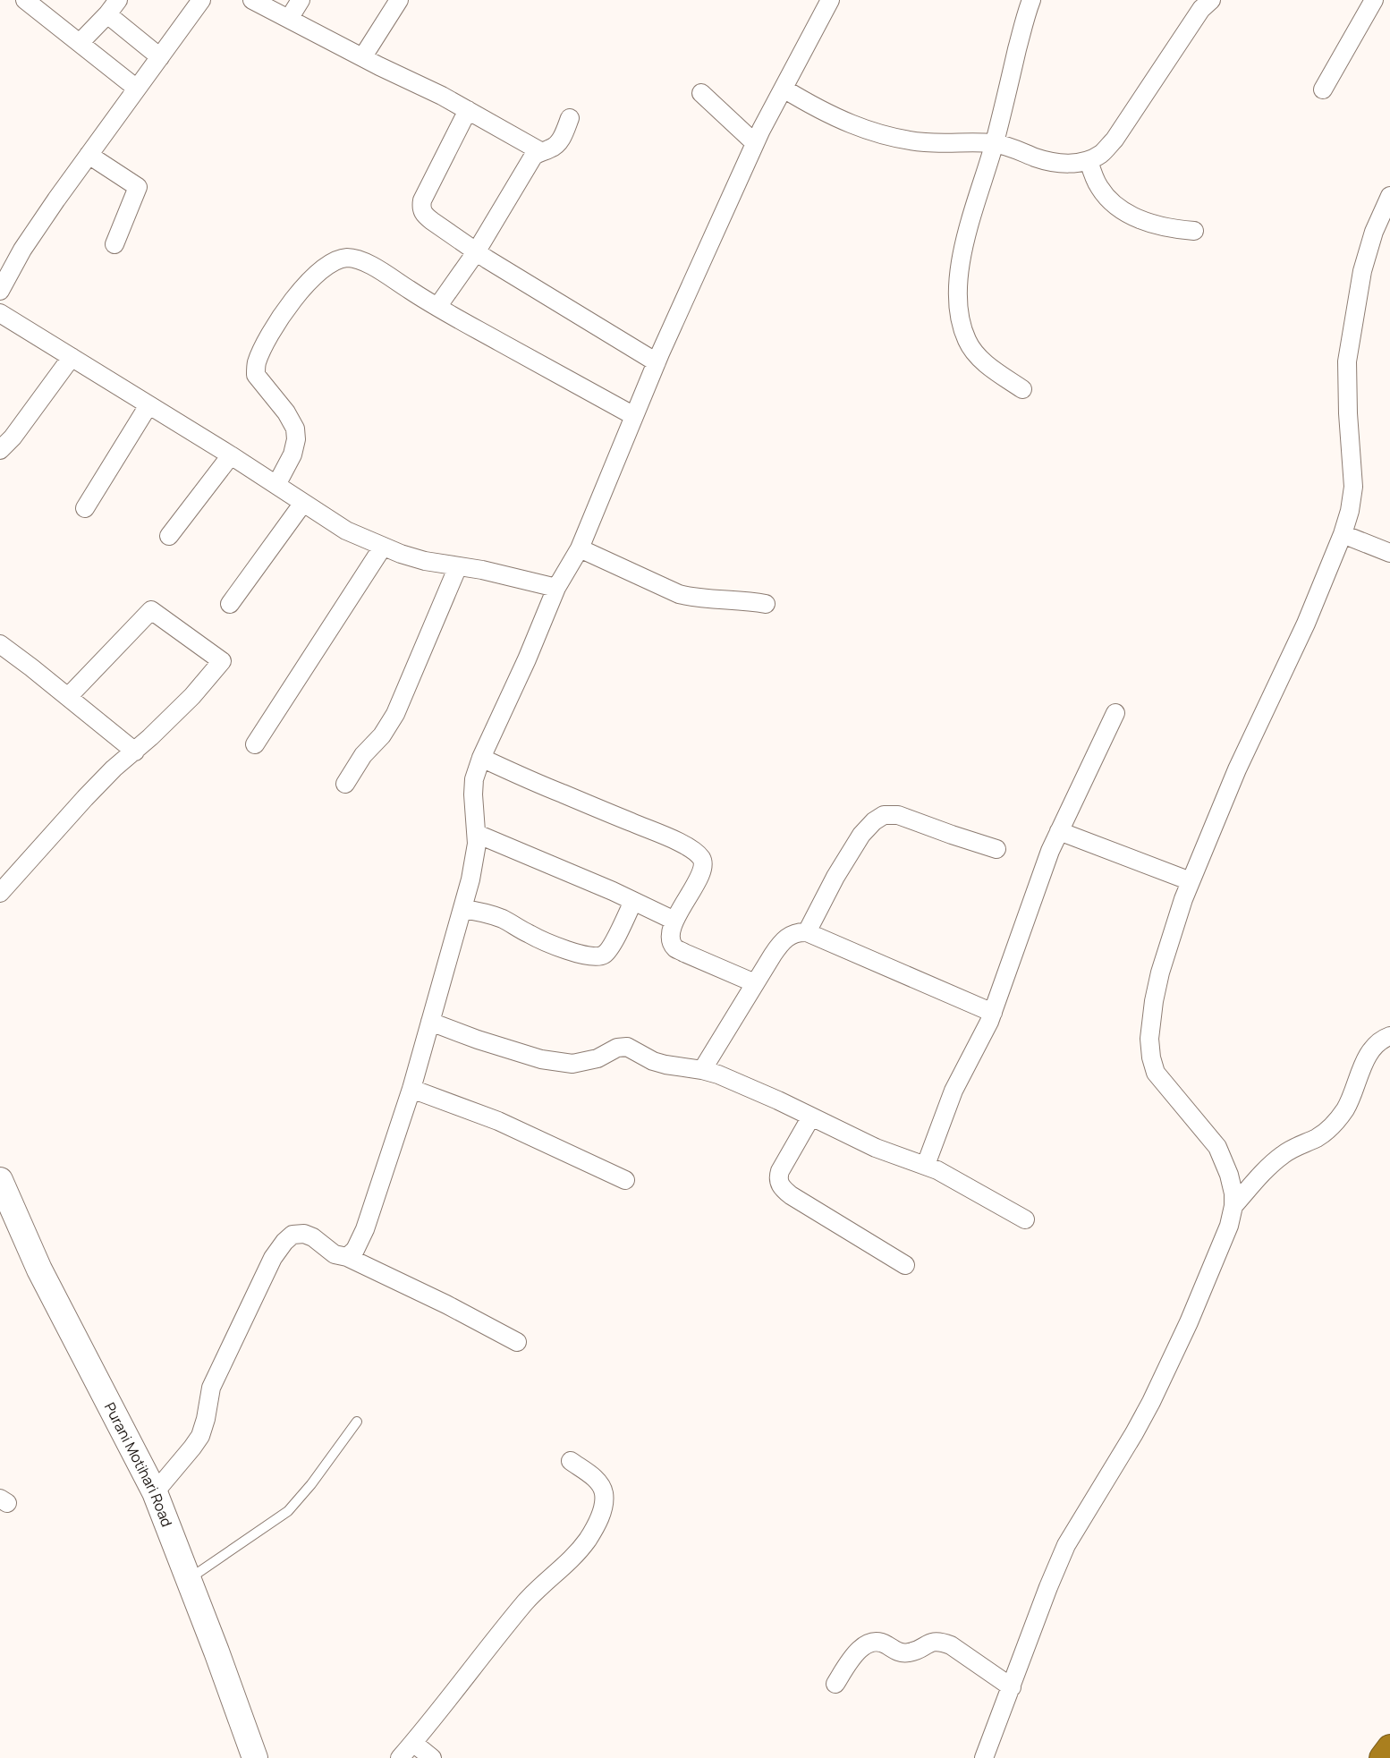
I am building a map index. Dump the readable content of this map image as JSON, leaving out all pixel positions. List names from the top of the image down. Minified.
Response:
{"streets":{"main road":["Purani Motihari Road"]}}
